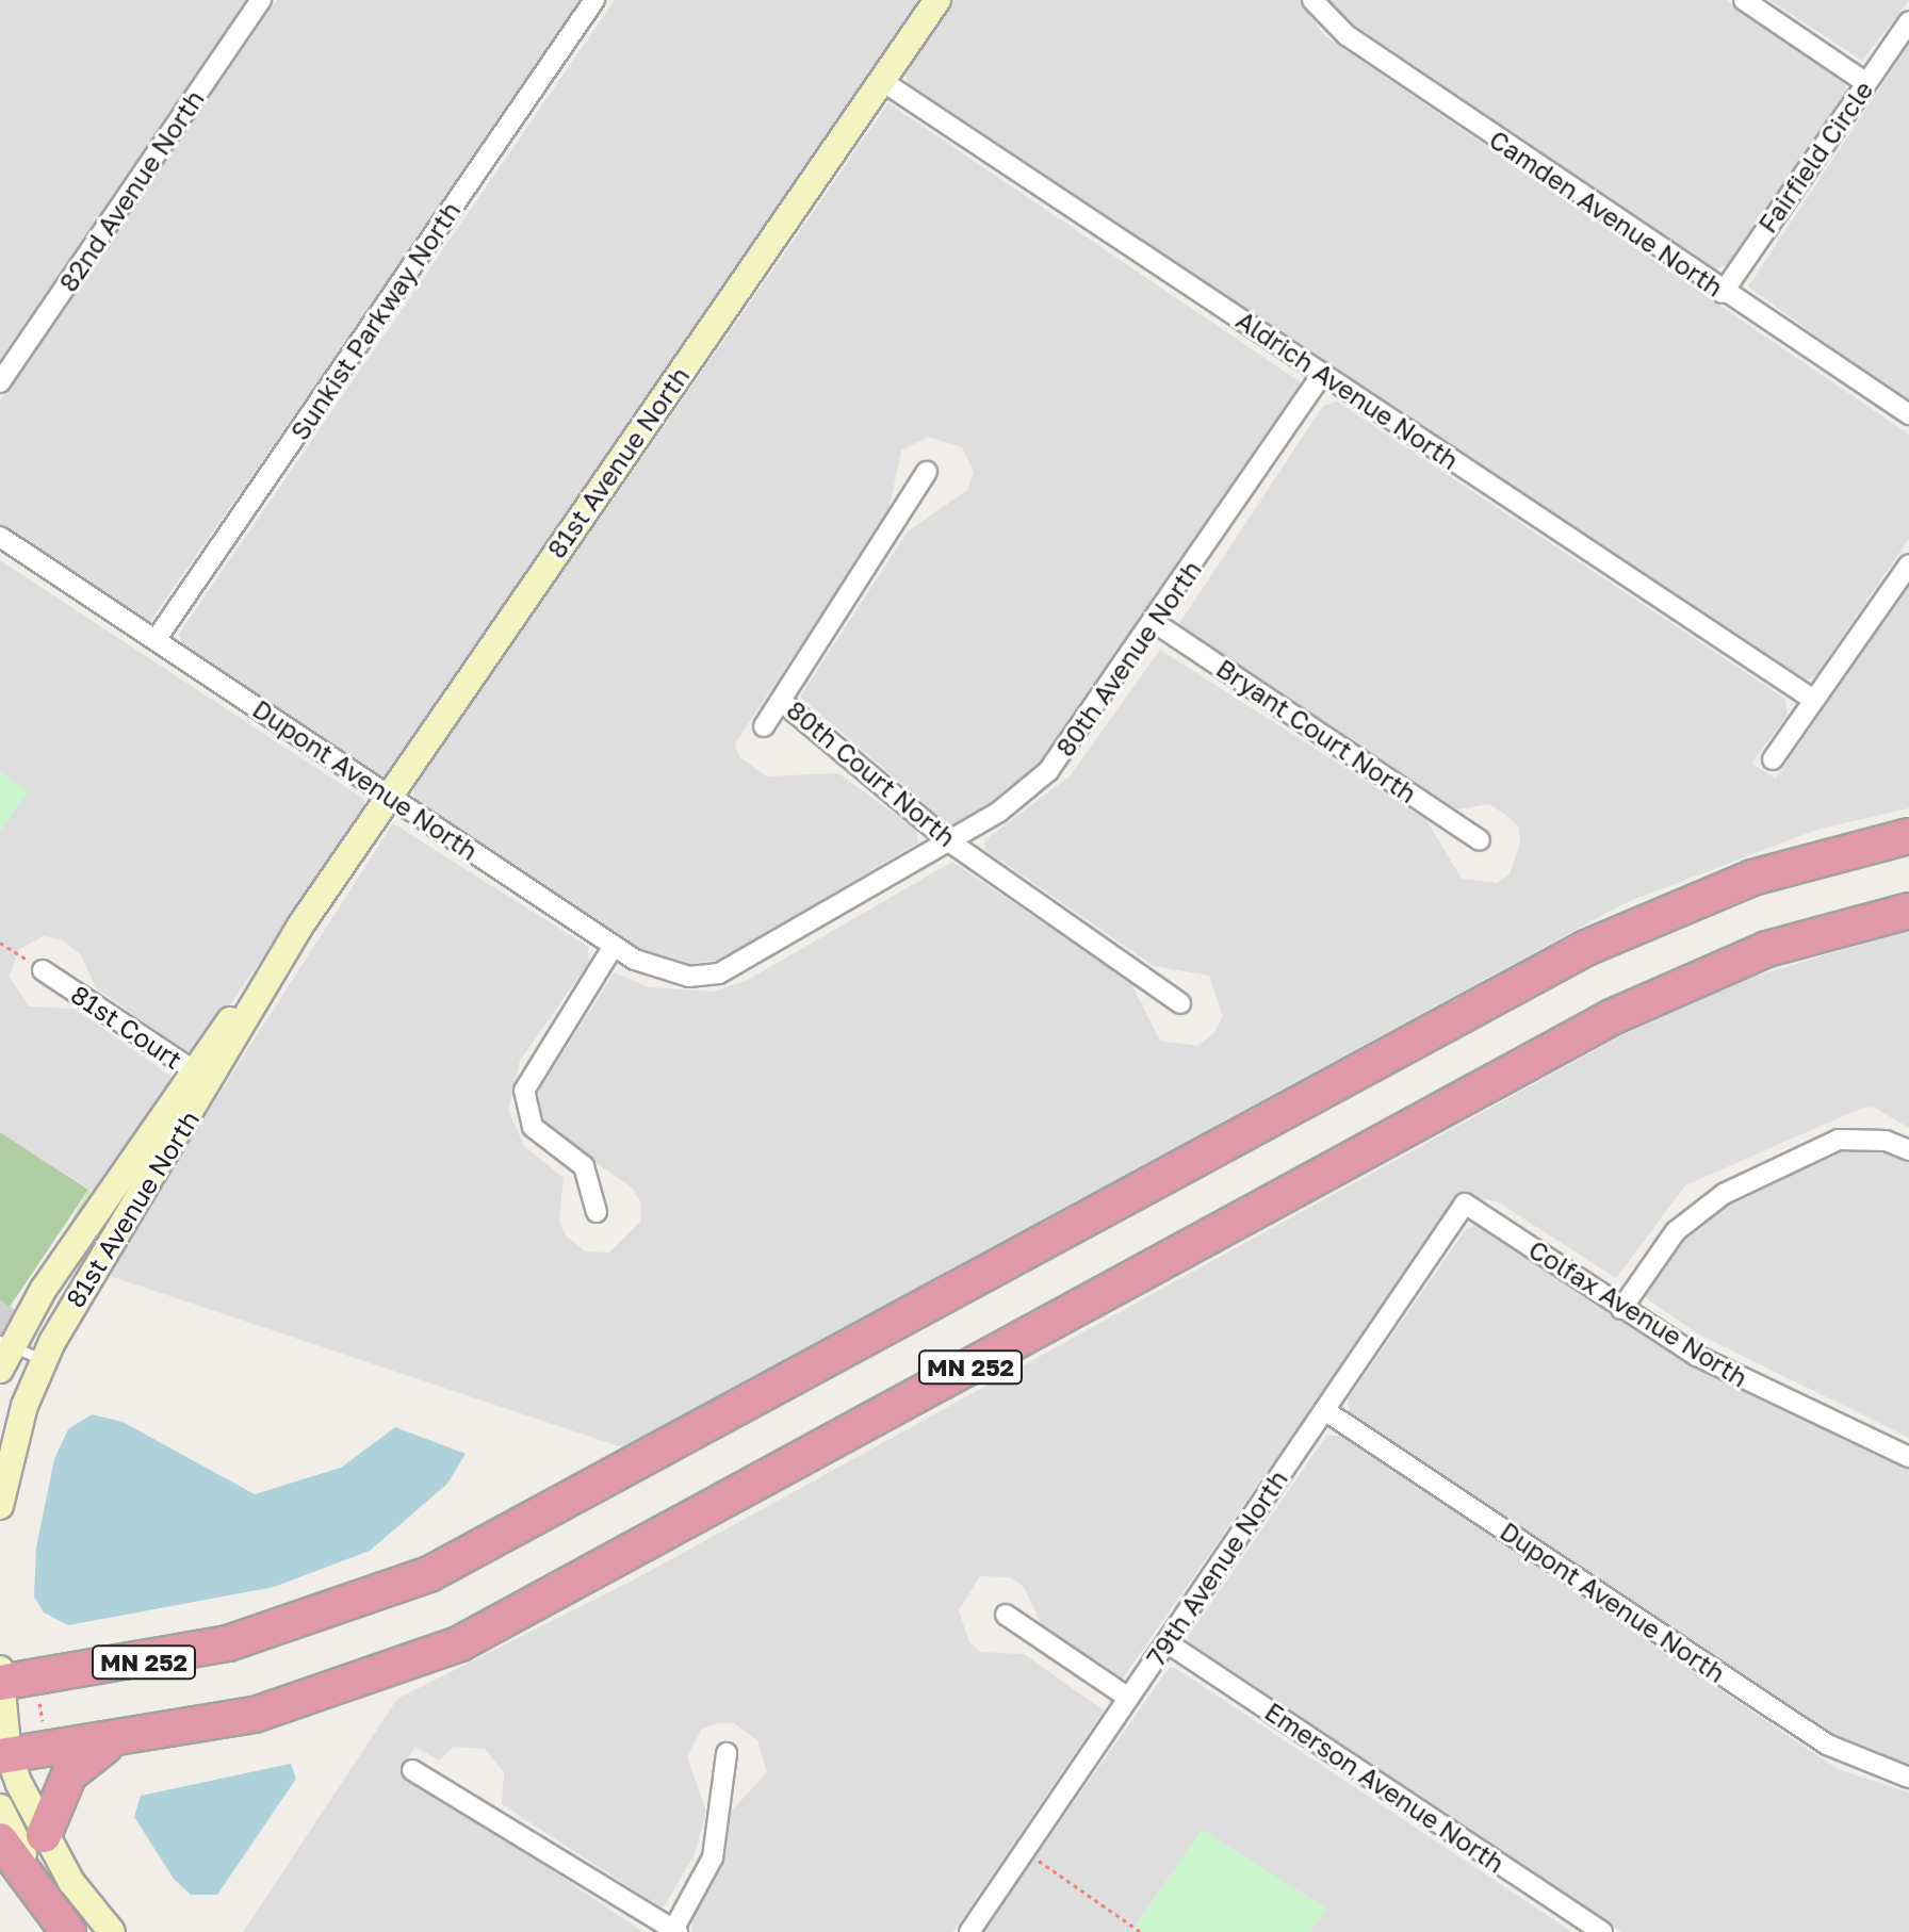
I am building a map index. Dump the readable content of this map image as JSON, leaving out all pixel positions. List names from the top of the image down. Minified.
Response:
{"streets":{"highway":["MN 252"],"street":["Fairfield Circle","82nd Avenue North","Camden Avenue North","Sunkist Parkway North","Aldrich Avenue North","81st Avenue North","80th Avenue North","Bryant Court North","80th Court North","Dupont Avenue North","81st Court","Colfax Avenue North","79th Avenue North","Emerson Avenue North"]},"crossings":[["Fairfield Circle","Camden Avenue North"],["Sunkist Parkway North","Dupont Avenue North"],["Aldrich Avenue North","81st Avenue North"],["Aldrich Avenue North","80th Avenue North"],["81st Avenue North","Dupont Avenue North"],["81st Avenue North","81st Court"],["80th Avenue North","Bryant Court North"],["80th Avenue North","80th Court North"],["80th Avenue North","Dupont Avenue North"],["Dupont Avenue North","79th Avenue North"],["Colfax Avenue North","79th Avenue North"],["79th Avenue North","Emerson Avenue North"]]}
